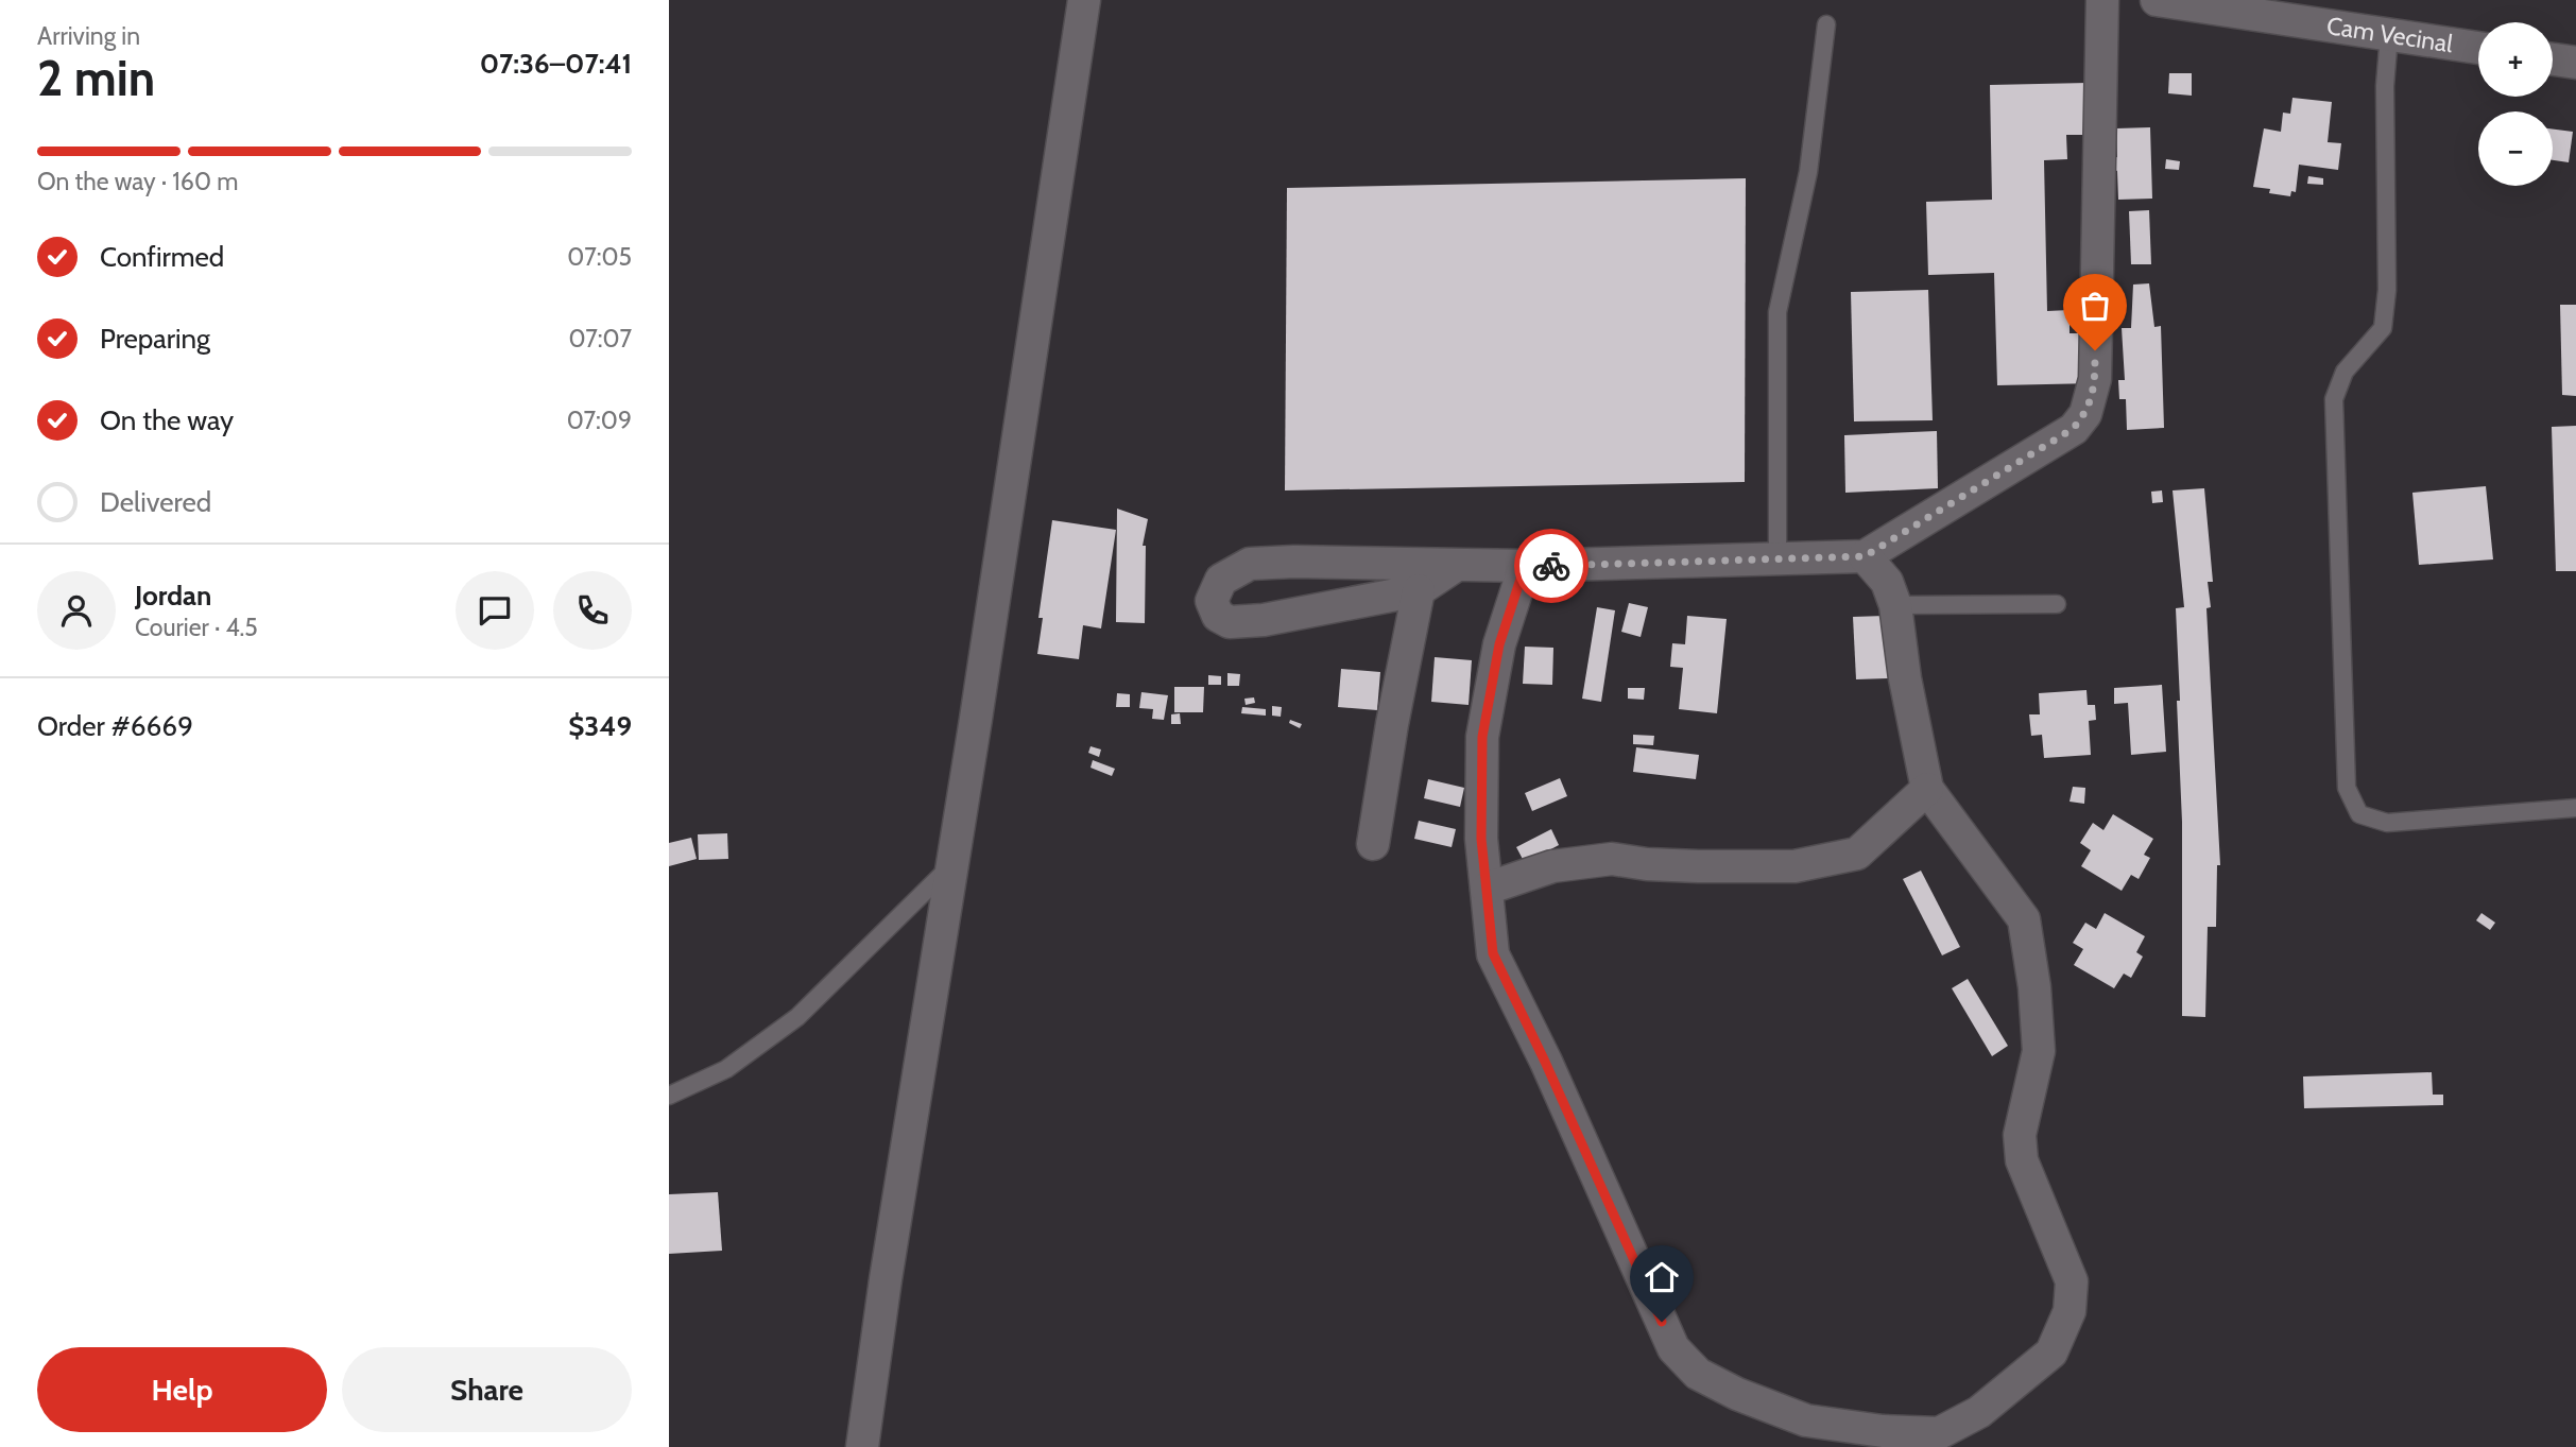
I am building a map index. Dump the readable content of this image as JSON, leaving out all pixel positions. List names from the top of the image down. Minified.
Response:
{"streets":{"street":["Cam Vecinal"]},"page":{"heading":["2 min","Arriving in","07:36–07:41"],"panel":["Jordan","Courier · 4.5","Order #6669","$349"],"map_buttons":["+","−"],"bar":"On the way · 160 m","list":[["Confirmed","07:05"],["Preparing","07:07"],["On the way","07:09"],"Delivered"],"buttons":["Help","Share"]}}
